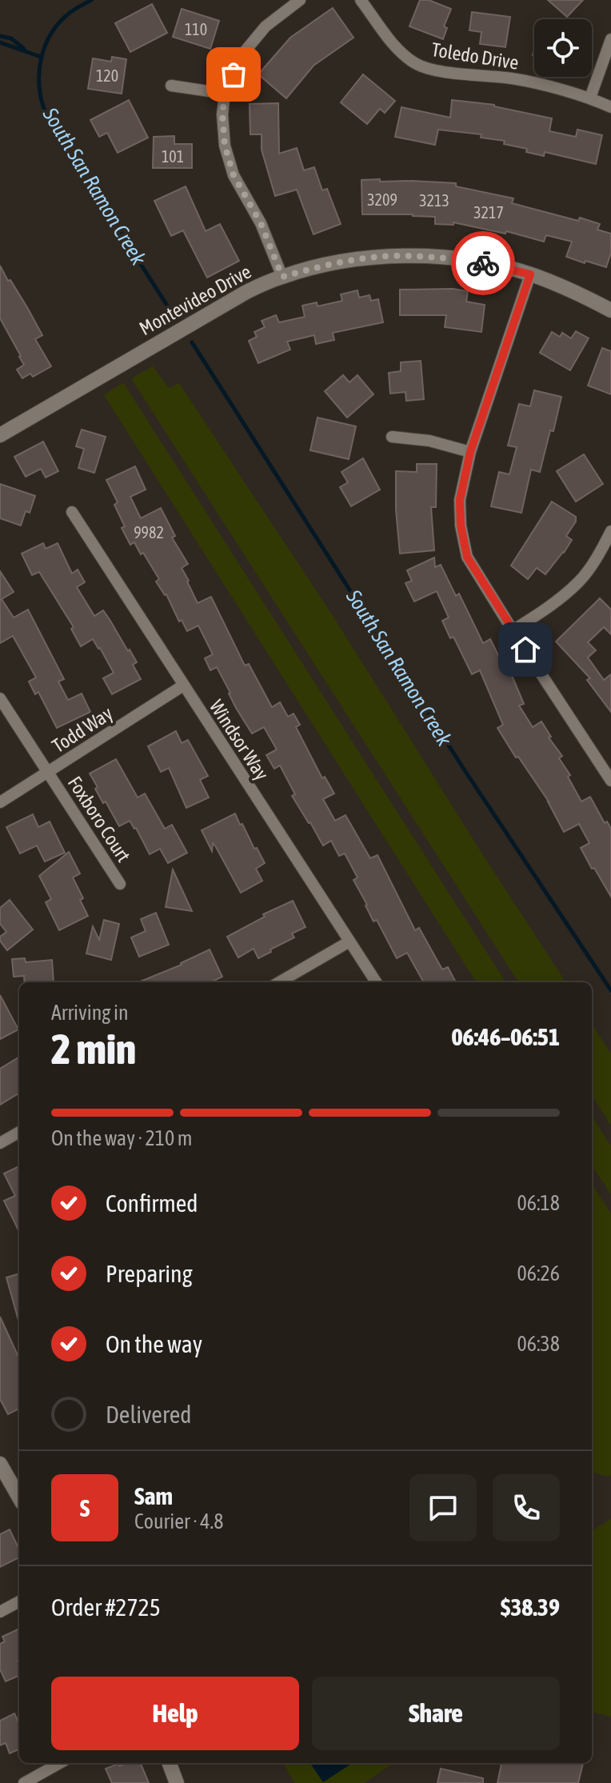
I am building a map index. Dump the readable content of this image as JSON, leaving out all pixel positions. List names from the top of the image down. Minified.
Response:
{"streets":{"street":["Toledo Drive","Montevideo Drive","Todd Way","Windsor Way","Foxboro Court"]},"crossings":[["Todd Way","Windsor Way"],["Todd Way","Foxboro Court"]],"water":["South San Ramon Creek"],"house_numbers":["110","120","101","3209","3213","3217","9982"],"page":{"heading":["2 min","Arriving in","06:46–06:51"],"panel":["Sam","Courier · 4.8","Order #2725","$38.39"],"bar":"On the way · 210 m","list":[["Confirmed","06:18"],["Preparing","06:26"],["On the way","06:38"],"Delivered"],"round":"S","buttons":["Help","Share"]}}
